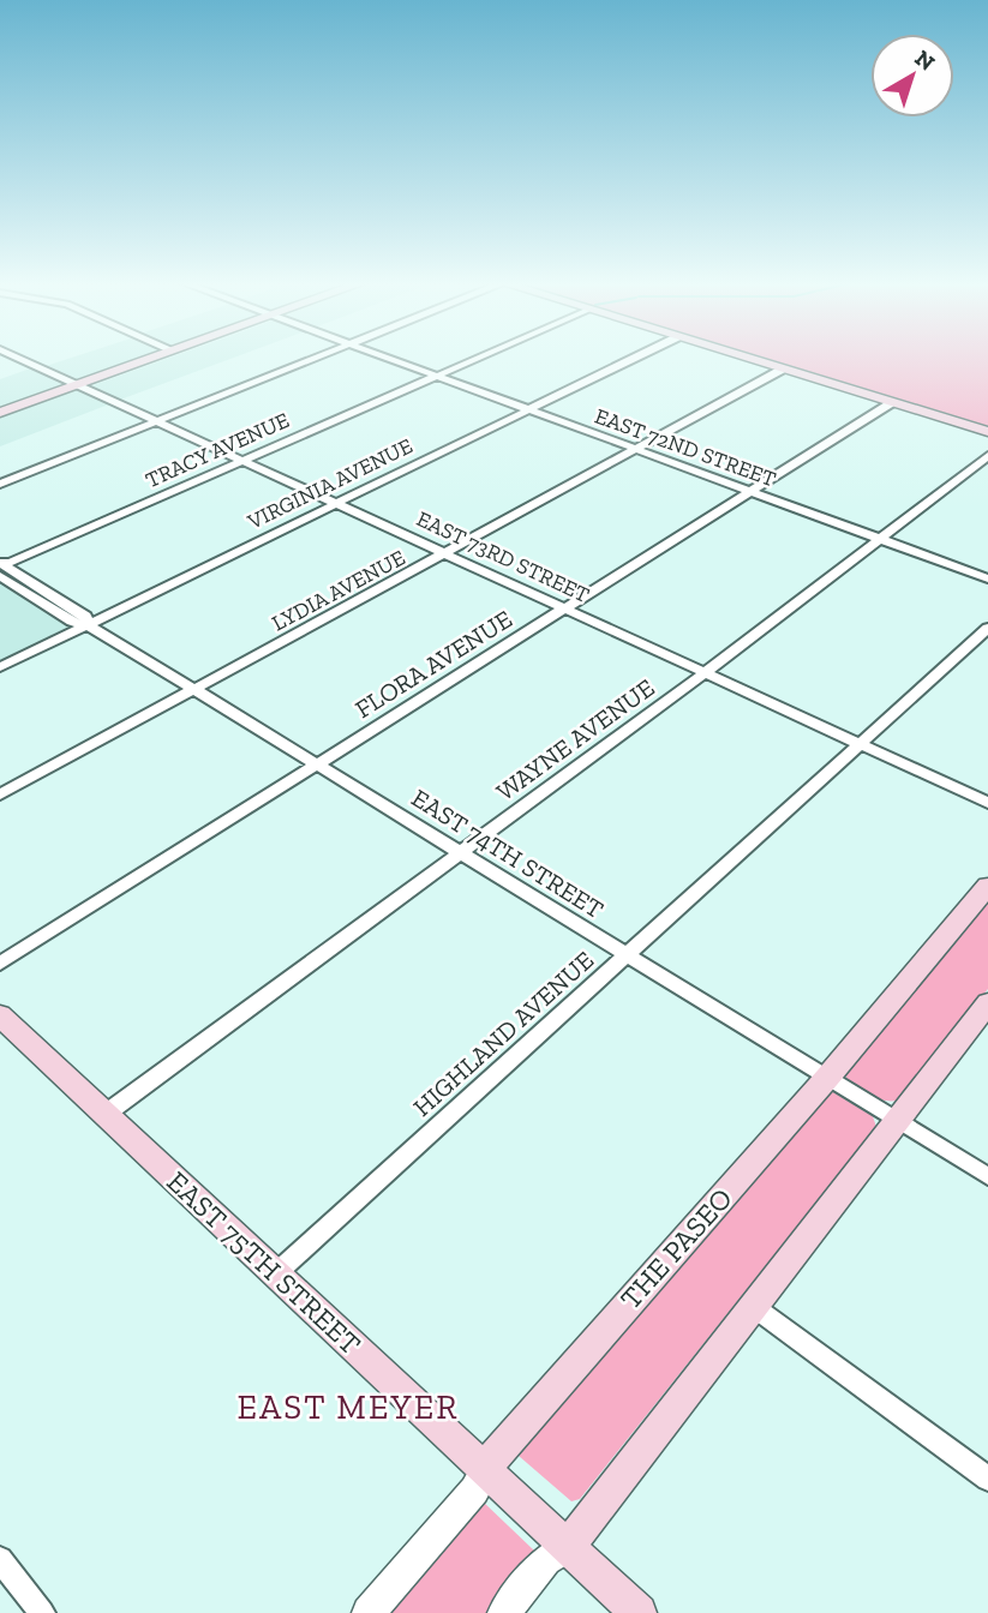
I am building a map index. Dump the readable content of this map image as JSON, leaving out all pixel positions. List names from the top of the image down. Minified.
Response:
{"streets":{"main road":["THE PASEO","EAST 75TH STREET"],"street":["EAST 72ND STREET","TRACY AVENUE","VIRGINIA AVENUE","EAST 73RD STREET","LYDIA AVENUE","FLORA AVENUE","WAYNE AVENUE","EAST 74TH STREET","HIGHLAND AVENUE"]},"crossings":[["EAST 72ND STREET","TRACY AVENUE"],["EAST 72ND STREET","VIRGINIA AVENUE"],["EAST 72ND STREET","LYDIA AVENUE"],["EAST 72ND STREET","FLORA AVENUE"],["EAST 72ND STREET","WAYNE AVENUE"],["TRACY AVENUE","EAST 73RD STREET"],["VIRGINIA AVENUE","EAST 73RD STREET"],["VIRGINIA AVENUE","EAST 74TH STREET"],["EAST 73RD STREET","LYDIA AVENUE"],["EAST 73RD STREET","FLORA AVENUE"],["EAST 73RD STREET","WAYNE AVENUE"],["EAST 73RD STREET","HIGHLAND AVENUE"],["LYDIA AVENUE","EAST 74TH STREET"],["FLORA AVENUE","EAST 74TH STREET"],["WAYNE AVENUE","EAST 74TH STREET"],["WAYNE AVENUE","EAST 75TH STREET"],["EAST 74TH STREET","HIGHLAND AVENUE"],["EAST 74TH STREET","THE PASEO"],["HIGHLAND AVENUE","EAST 75TH STREET"],["THE PASEO","EAST 75TH STREET"]],"districts":["EAST MEYER"],"north":"top right"}
